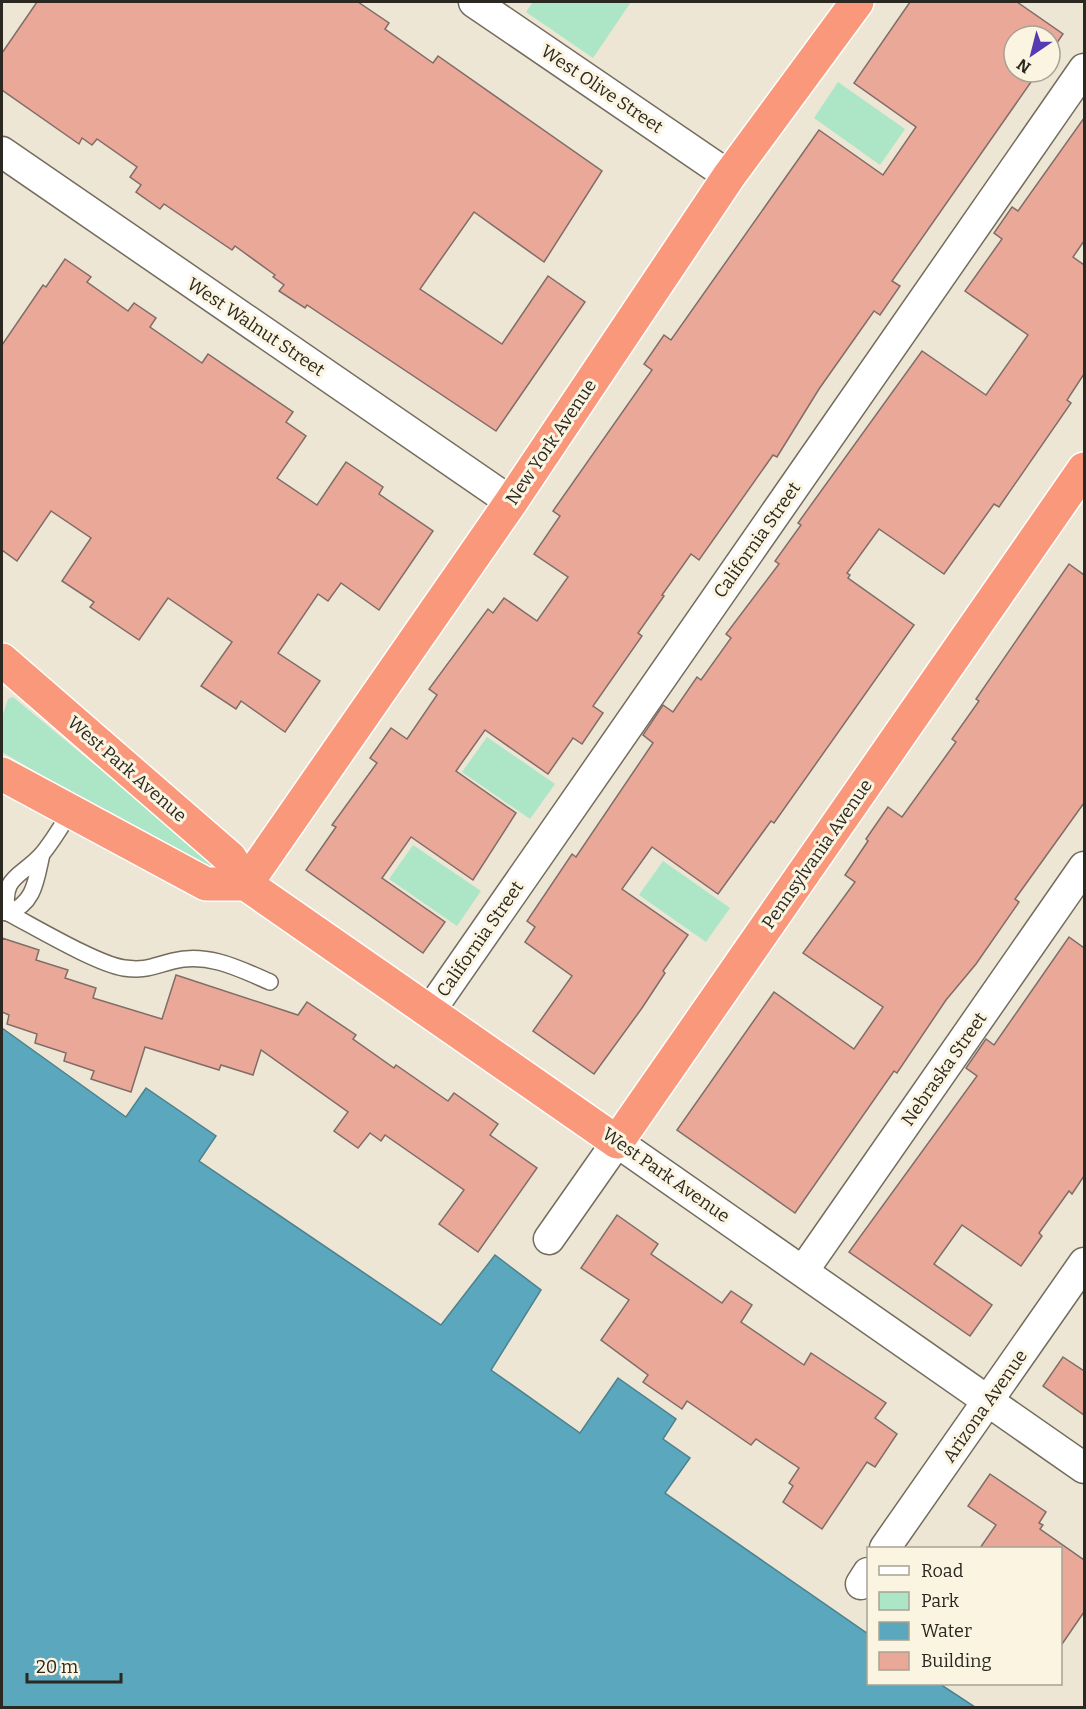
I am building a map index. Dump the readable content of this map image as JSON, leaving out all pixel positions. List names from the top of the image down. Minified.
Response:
{"streets":{"highway":["New York Avenue","West Park Avenue","Pennsylvania Avenue"],"street":["West Olive Street","West Walnut Street","California Street","Nebraska Street","Arizona Avenue"]},"crossings":[["West Olive Street","New York Avenue"],["West Walnut Street","New York Avenue"],["New York Avenue","West Park Avenue"],["California Street","West Park Avenue"],["West Park Avenue","Pennsylvania Avenue"],["West Park Avenue","Nebraska Street"],["West Park Avenue","Arizona Avenue"]],"legend":["Road","Park","Water","Building"],"scale_bar":"20 m","north":"bottom left"}
